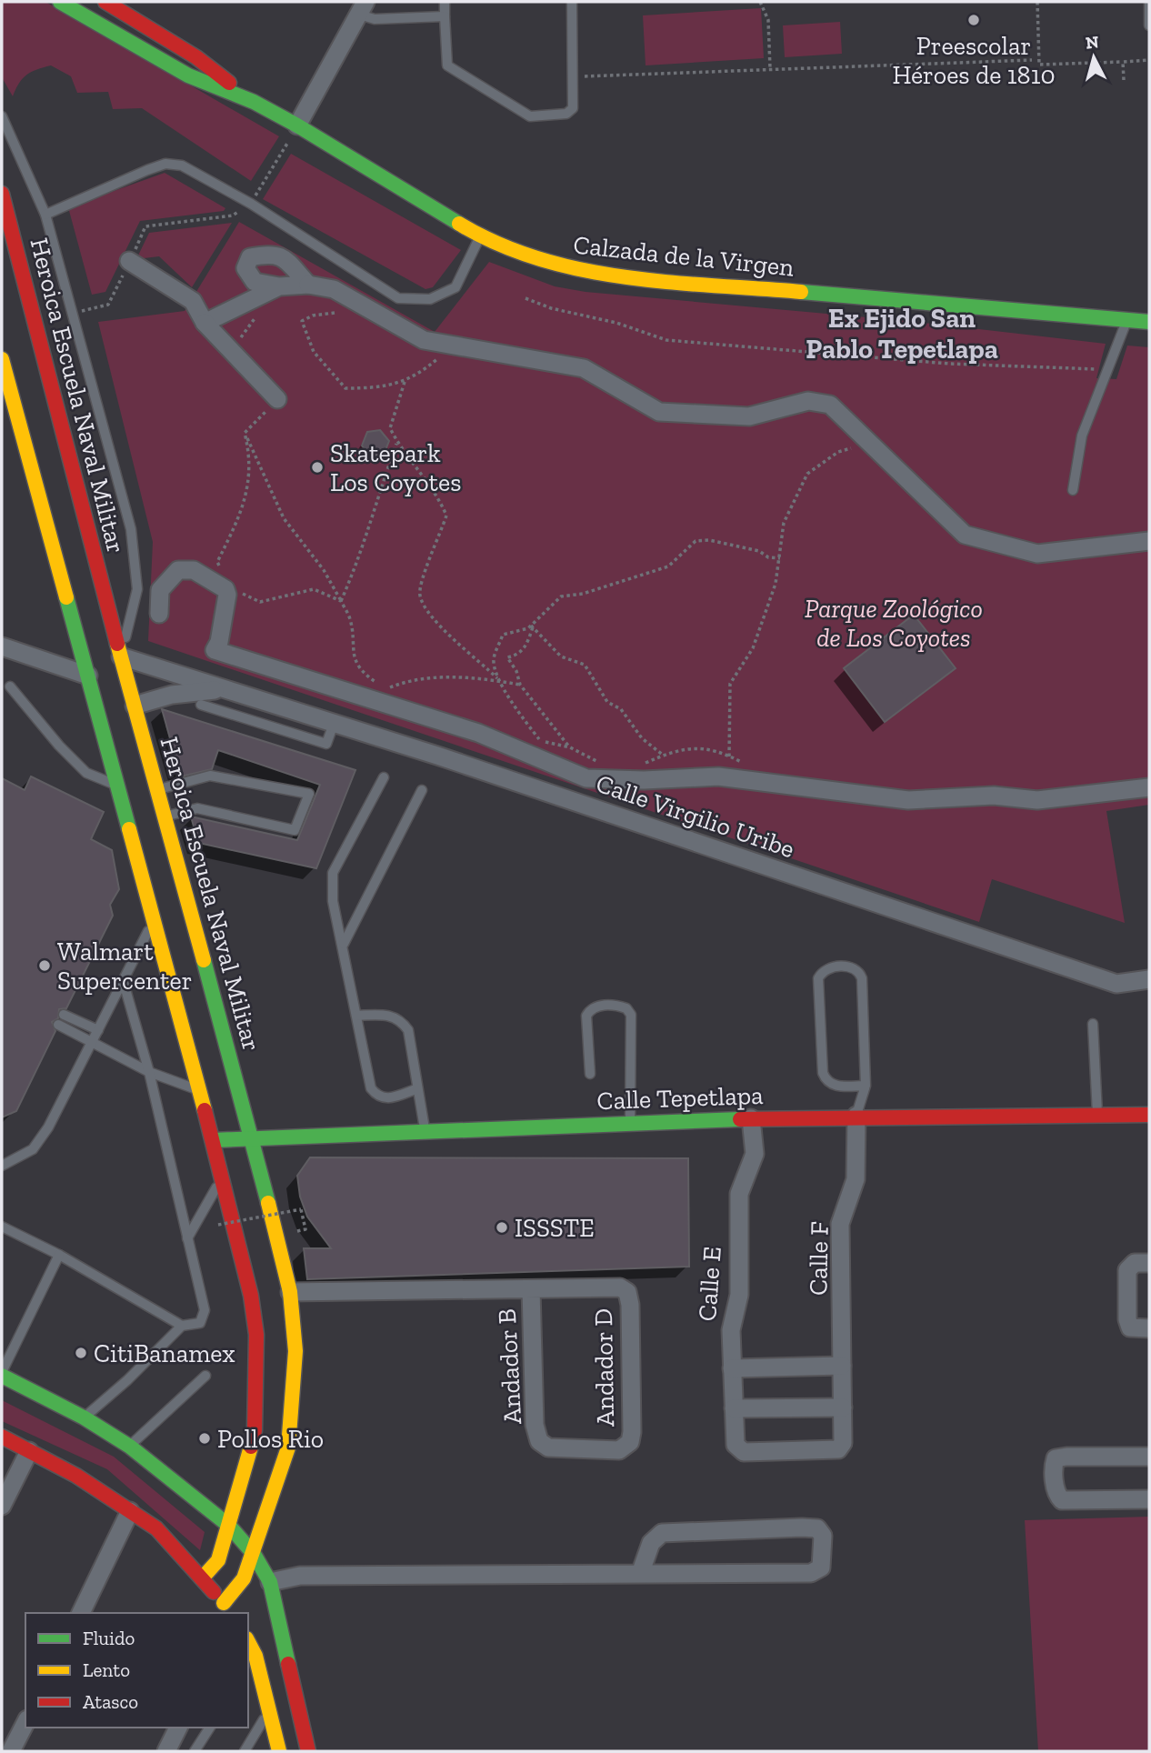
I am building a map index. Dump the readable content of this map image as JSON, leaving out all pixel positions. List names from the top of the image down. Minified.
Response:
{"streets":{"main road":["Calzada de la Virgen","Heroica Escuela Naval Militar","Calle Tepetlapa"],"street":["Calle Virgilio Uribe","Calle F","Calle E","Andador B","Andador D"]},"crossings":[["Heroica Escuela Naval Militar","Calle Virgilio Uribe"],["Heroica Escuela Naval Militar","Calle Tepetlapa"],["Calle Tepetlapa","Calle F"],["Calle Tepetlapa","Calle E"],["Calle F","Calle E"],["Andador B","Andador D"]],"districts":["Ex Ejido San Pablo Tepetlapa"],"parks":["Parque Zoológico de Los Coyotes"],"places":["Preescolar Héroes de 1810","Skatepark Los Coyotes","Walmart Supercenter","ISSSTE","CitiBanamex","Pollos Rio"],"legend":["Fluido","Lento","Atasco"],"north":"top"}
